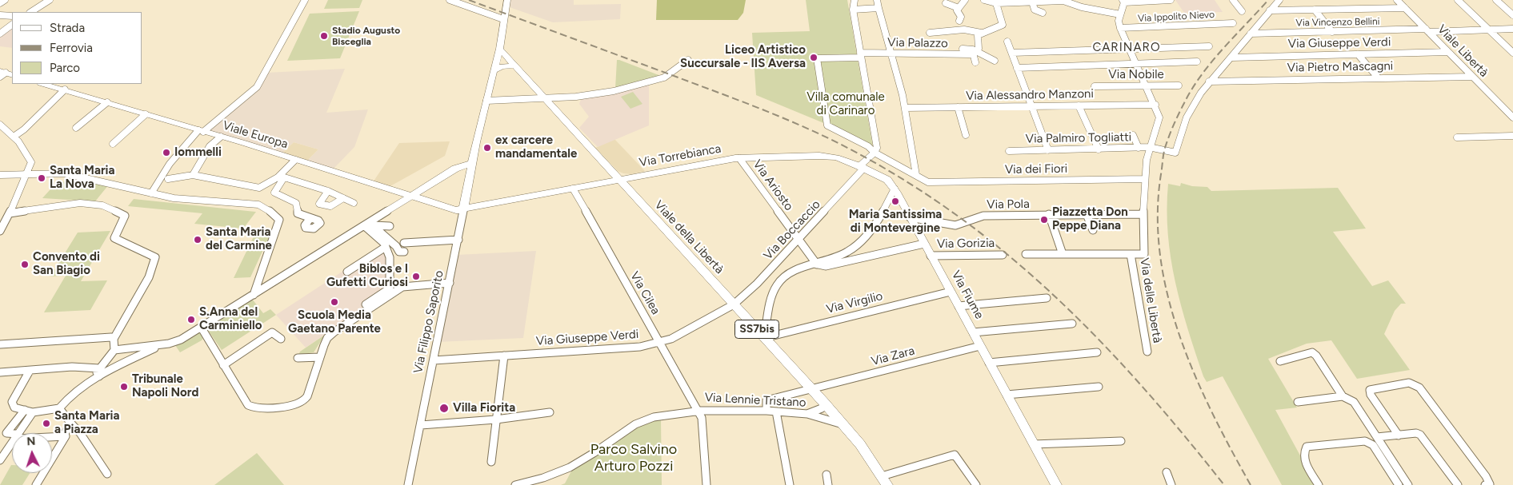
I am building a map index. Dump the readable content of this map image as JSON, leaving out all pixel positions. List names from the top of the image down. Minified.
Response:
{"streets":{"main road":["Viale Europa","Via Torrebianca","Viale della Libertà","Via Fiume","Via Filippo Saporito","SS7bis"],"street":["Via Ippolito Nievo","Via Vincenzo Bellini","Via Palazzo","Via Giuseppe Verdi","Viale Libertà","Via Pietro Mascagni","Via Nobile","Via Alessandro Manzoni","Via Palmiro Togliatti","Via dei Fiori","Via Ariosto","Via Pola","Via Boccaccio","Via Gorizia","Via Cilea","Via delle Libertà","Via Virgilio","Via Zara","Via Lennie Tristano"]},"crossings":[["Via Vincenzo Bellini","Viale Libertà"],["Via Palazzo","Via Boccaccio"],["Via Giuseppe Verdi","Viale Libertà"],["Via Giuseppe Verdi","Via Boccaccio"],["Via Giuseppe Verdi","Viale della Libertà"],["Via Giuseppe Verdi","Via Cilea"],["Via Giuseppe Verdi","Via Filippo Saporito"],["Viale Libertà","Via Pietro Mascagni"],["Viale Europa","Via Torrebianca"],["Viale Europa","Via Filippo Saporito"],["Via Torrebianca","Via Ariosto"],["Via Torrebianca","Via Boccaccio"],["Via Torrebianca","Viale della Libertà"],["Via Torrebianca","Via Cilea"],["Via Torrebianca","Via Fiume"],["Via Torrebianca","Via Filippo Saporito"],["Via Ariosto","Via Boccaccio"],["Via Pola","Via Fiume"],["Via Boccaccio","Viale della Libertà"],["Viale della Libertà","Via Virgilio"],["Viale della Libertà","Via Filippo Saporito"],["Viale della Libertà","Via Zara"],["Viale della Libertà","Via Lennie Tristano"],["Via Gorizia","Via Fiume"],["Via Cilea","Via Lennie Tristano"],["Via Fiume","Via Virgilio"],["Via Fiume","Via Zara"],["Via Zara","Via Lennie Tristano"]],"districts":["CARINARO"],"parks":["Villa comunale di Carinaro","Parco Salvino Arturo Pozzi"],"places":["Stadio Augusto Bisceglia","Liceo Artistico Succursale - IIS Aversa","ex carcere mandamentale","Iommelli","Santa Maria La Nova","Maria Santissima di Montevergine","Piazzetta Don Peppe Diana","Santa Maria del Carmine","Convento di San Biagio","Biblos e I Gufetti Curiosi","Scuola Media Gaetano Parente","S.Anna del Carminiello","Tribunale Napoli Nord","Villa Fiorita","Santa Maria a Piazza"],"legend":["Strada","Ferrovia","Parco"],"north":"top"}
